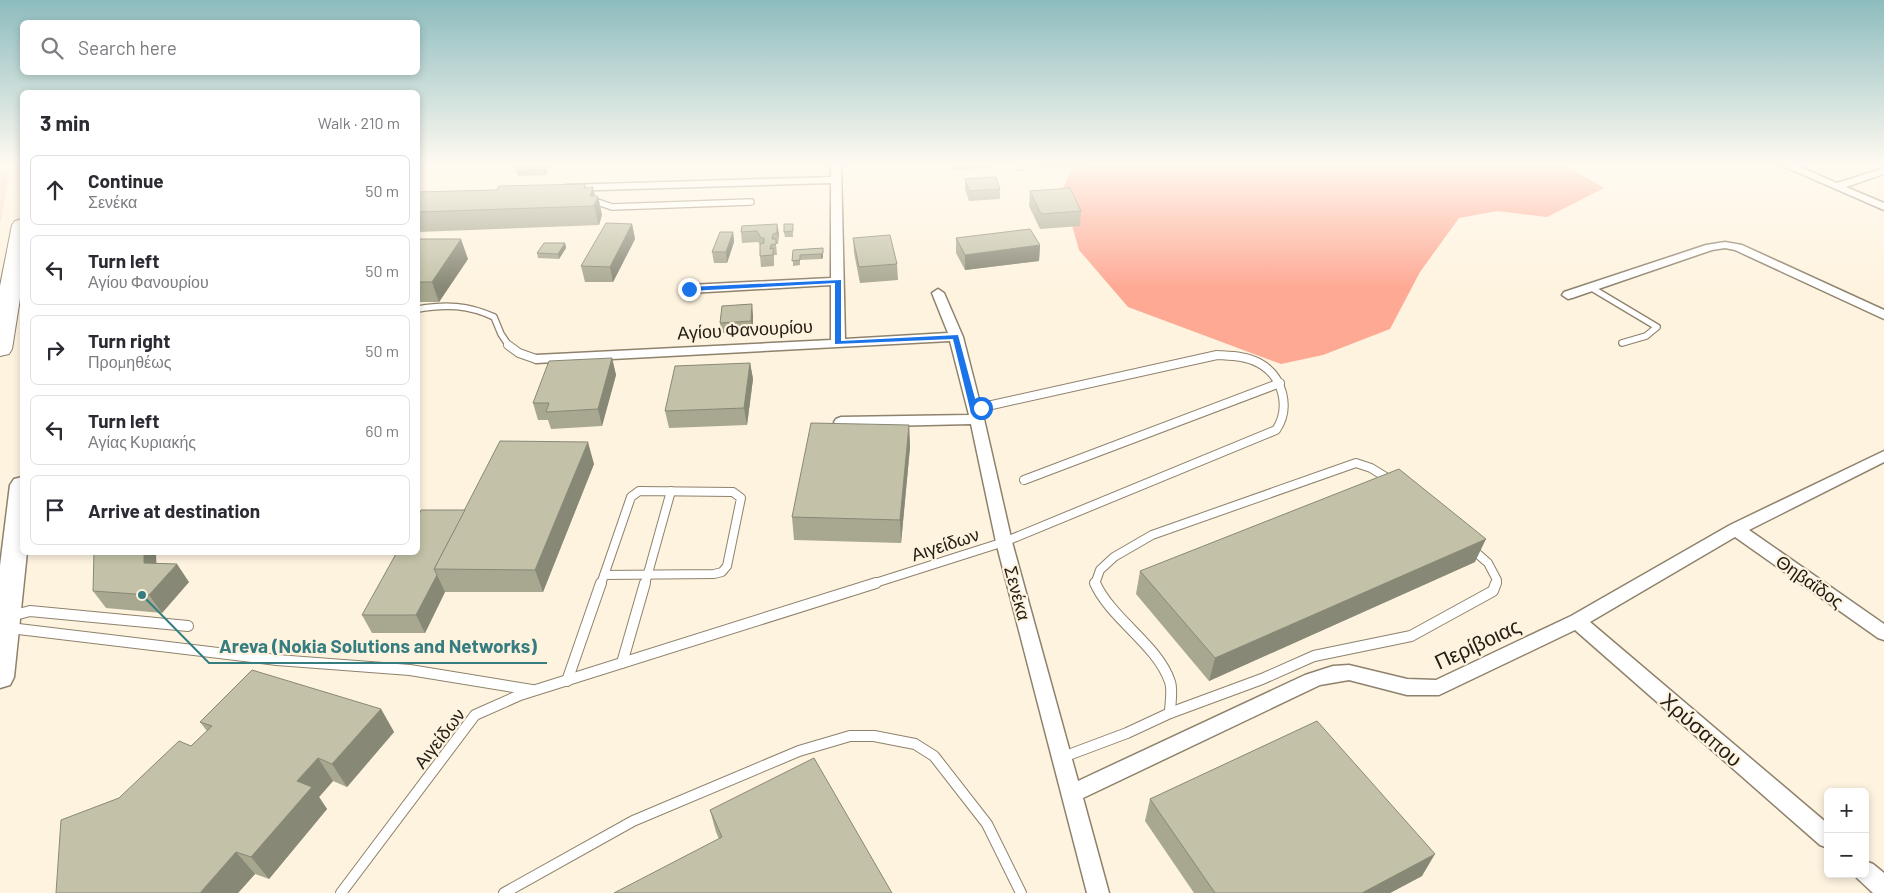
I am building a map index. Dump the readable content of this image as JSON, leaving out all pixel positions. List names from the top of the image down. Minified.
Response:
{"streets":{"street":["Αγίου Φανουρίου","Θηβαΐδος","Σενέκα","Περίβοιας","Χρύσαπου"],"lane":["Αιγείδων"]},"crossings":[["Αγίου Φανουρίου","Σενέκα"],["Αιγείδων","Σενέκα"],["Θηβαΐδος","Περίβοιας"],["Σενέκα","Περίβοιας"],["Περίβοιας","Χρύσαπου"]],"places":["Areva (Nokia Solutions and Networks)"],"page":{"search":"Search here","heading":["3 min","Walk · 210 m"],"list":[["Continue","Σενέκα","50 m"],["Turn left","Αγίου Φανουρίου","50 m"],["Turn right","Προμηθέως","50 m"],["Turn left","Αγίας Κυριακής","60 m"],"Arrive at destination"],"map_buttons":["+","−"]}}
